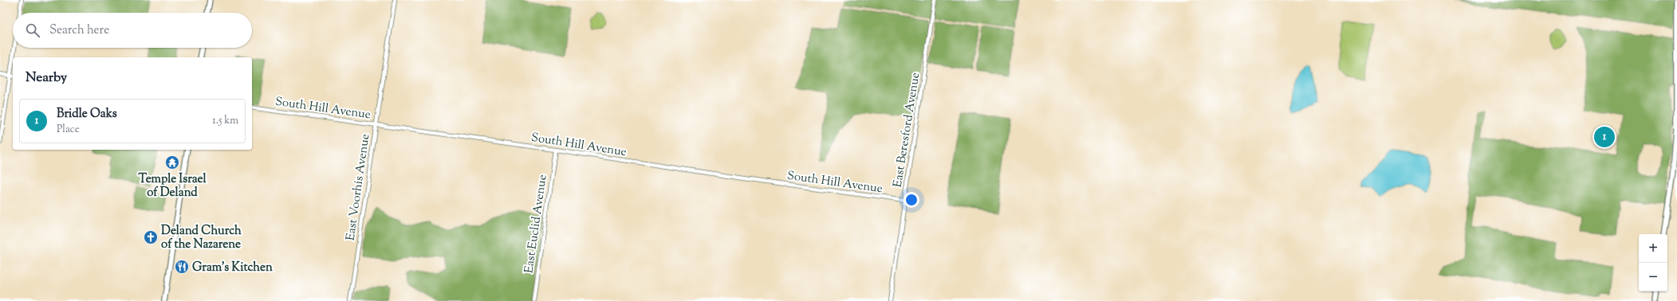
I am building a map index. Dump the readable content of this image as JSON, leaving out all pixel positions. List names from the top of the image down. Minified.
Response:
{"streets":{"street":["South Hill Avenue","East Beresford Avenue","East Voorhis Avenue","East Euclid Avenue"]},"crossings":[["South Hill Avenue","East Beresford Avenue"],["South Hill Avenue","East Voorhis Avenue"],["South Hill Avenue","East Euclid Avenue"]],"places":{"temple":["Temple Israel of Deland"],"church":["Deland Church of the Nazarene"],"restaurant":["Gram's Kitchen"]},"page":{"search":"Search here","heading":"Nearby","list":[{"mark":"1","name":"Bridle Oaks","note":"Place","value":"1.5 km"}],"pins":"1","map_buttons":["+","−"]}}
